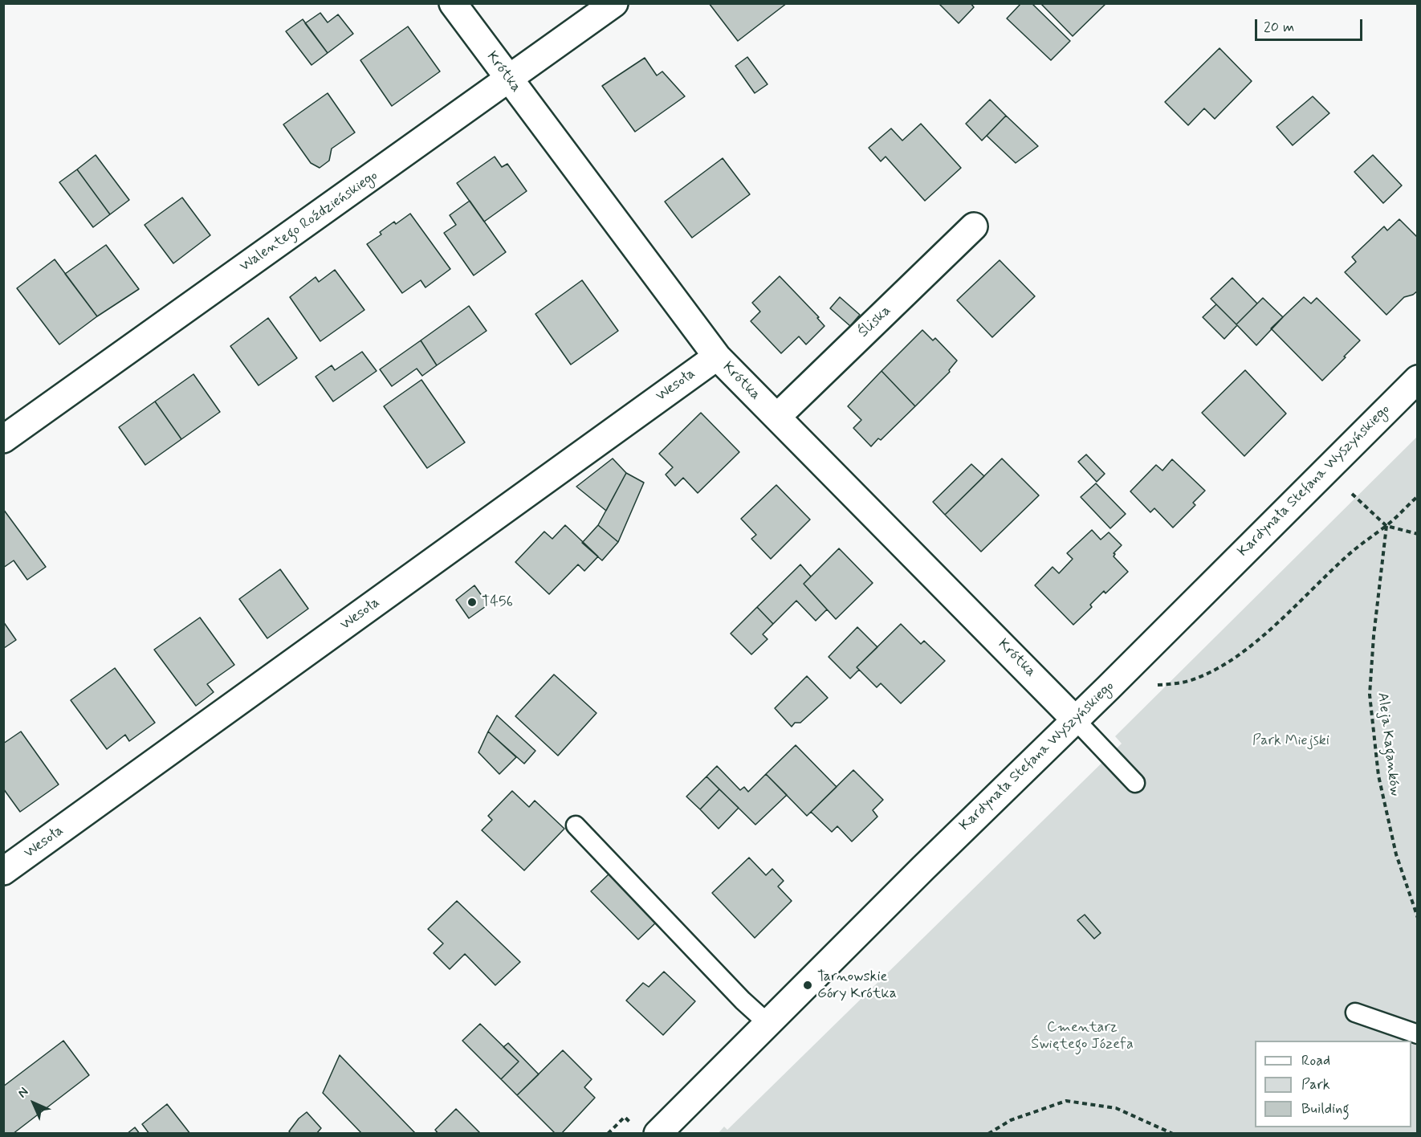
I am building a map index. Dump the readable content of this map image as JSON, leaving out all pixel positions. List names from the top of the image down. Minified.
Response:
{"streets":{"street":["Krótka","Walentego Roździeńskiego","Śliska","Wesoła","Kardynała Stefana Wyszyńskiego"],"path":["Aleja Kaganków"]},"crossings":[["Krótka","Walentego Roździeńskiego"],["Krótka","Śliska"],["Krótka","Wesoła"],["Krótka","Kardynała Stefana Wyszyńskiego"]],"parks":["Park Miejski","Cmentarz Świętego Józefa"],"places":["T456","Tarnowskie Góry Krótka"],"legend":["Road","Park","Building"],"scale_bar":"20 m","north":"top left"}
